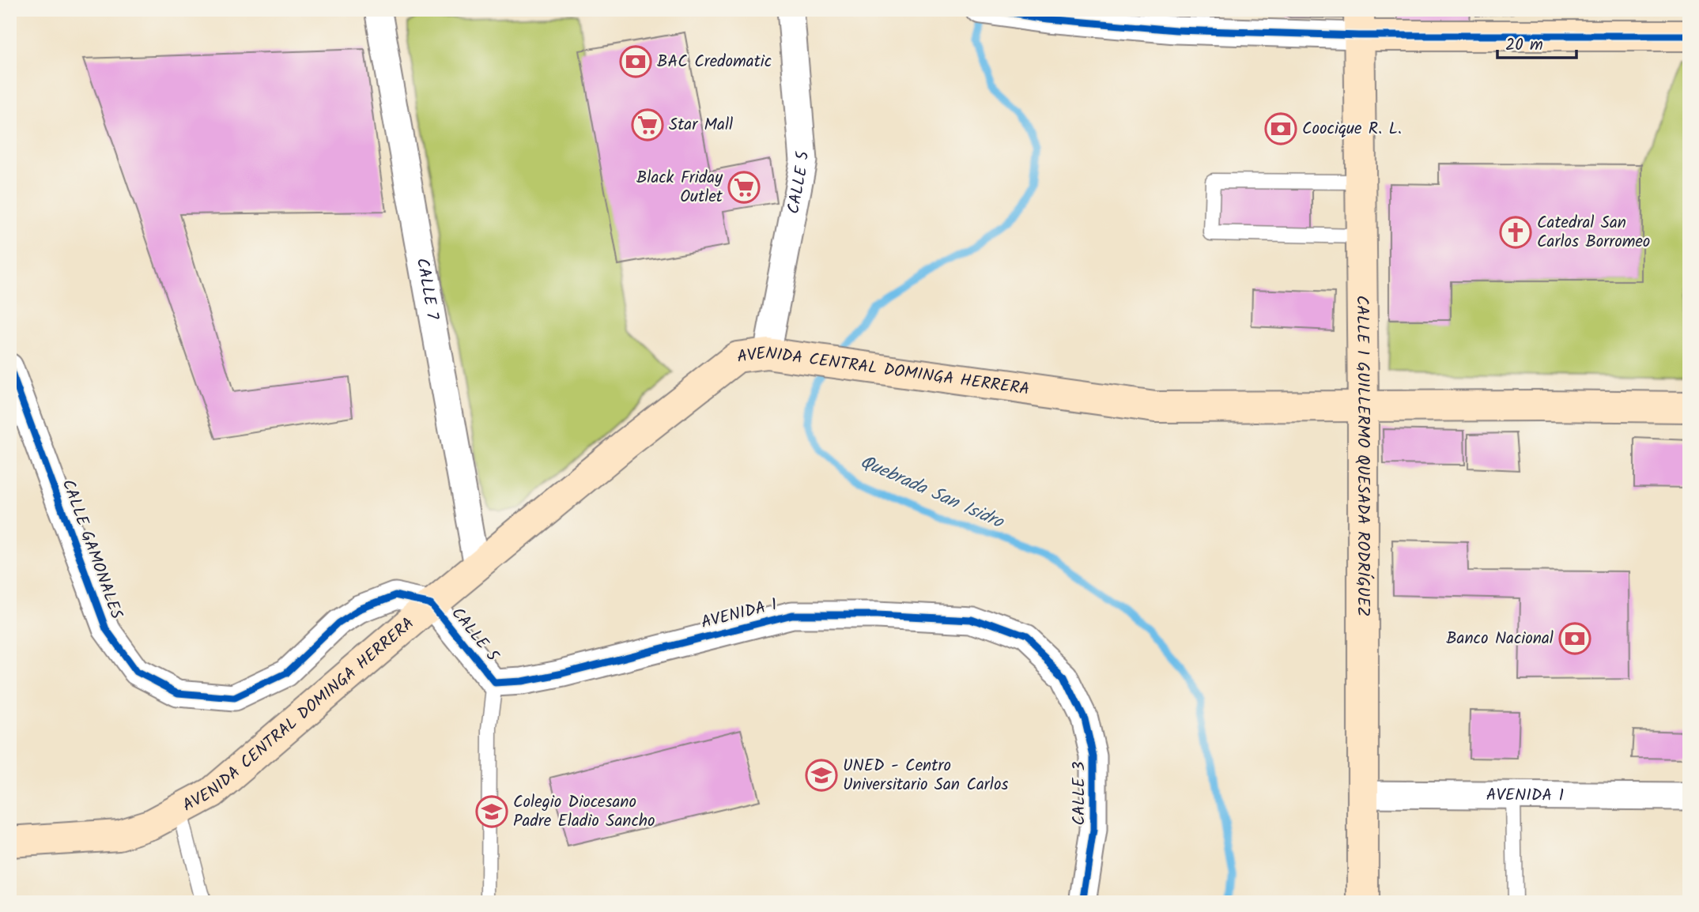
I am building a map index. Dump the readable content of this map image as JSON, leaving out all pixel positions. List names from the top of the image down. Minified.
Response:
{"streets":{"main road":["AVENIDA CENTRAL DOMINGA HERRERA","CALLE 1 GUILLERMO QUESADA RODRÍGUEZ"],"street":["CALLE 5","CALLE 7","CALLE GAMONALES","AVENIDA 1","CALLE 3"]},"crossings":[["CALLE 5","AVENIDA CENTRAL DOMINGA HERRERA"],["CALLE 5","CALLE GAMONALES"],["CALLE 5","AVENIDA 1"],["CALLE 7","AVENIDA CENTRAL DOMINGA HERRERA"],["AVENIDA CENTRAL DOMINGA HERRERA","CALLE 1 GUILLERMO QUESADA RODRÍGUEZ"],["AVENIDA CENTRAL DOMINGA HERRERA","CALLE GAMONALES"],["CALLE 1 GUILLERMO QUESADA RODRÍGUEZ","AVENIDA 1"],["AVENIDA 1","CALLE 3"]],"water":["Quebrada San Isidro"],"places":{"bank":["BAC Credomatic","Coocique R. L.","Banco Nacional"],"supermarket":["Star Mall","Black Friday Outlet"],"church":["Catedral San Carlos Borromeo"],"school or university":["UNED - Centro Universitario San Carlos","Colegio Diocesano Padre Eladio Sancho"]},"scale_bar":"20 m"}
